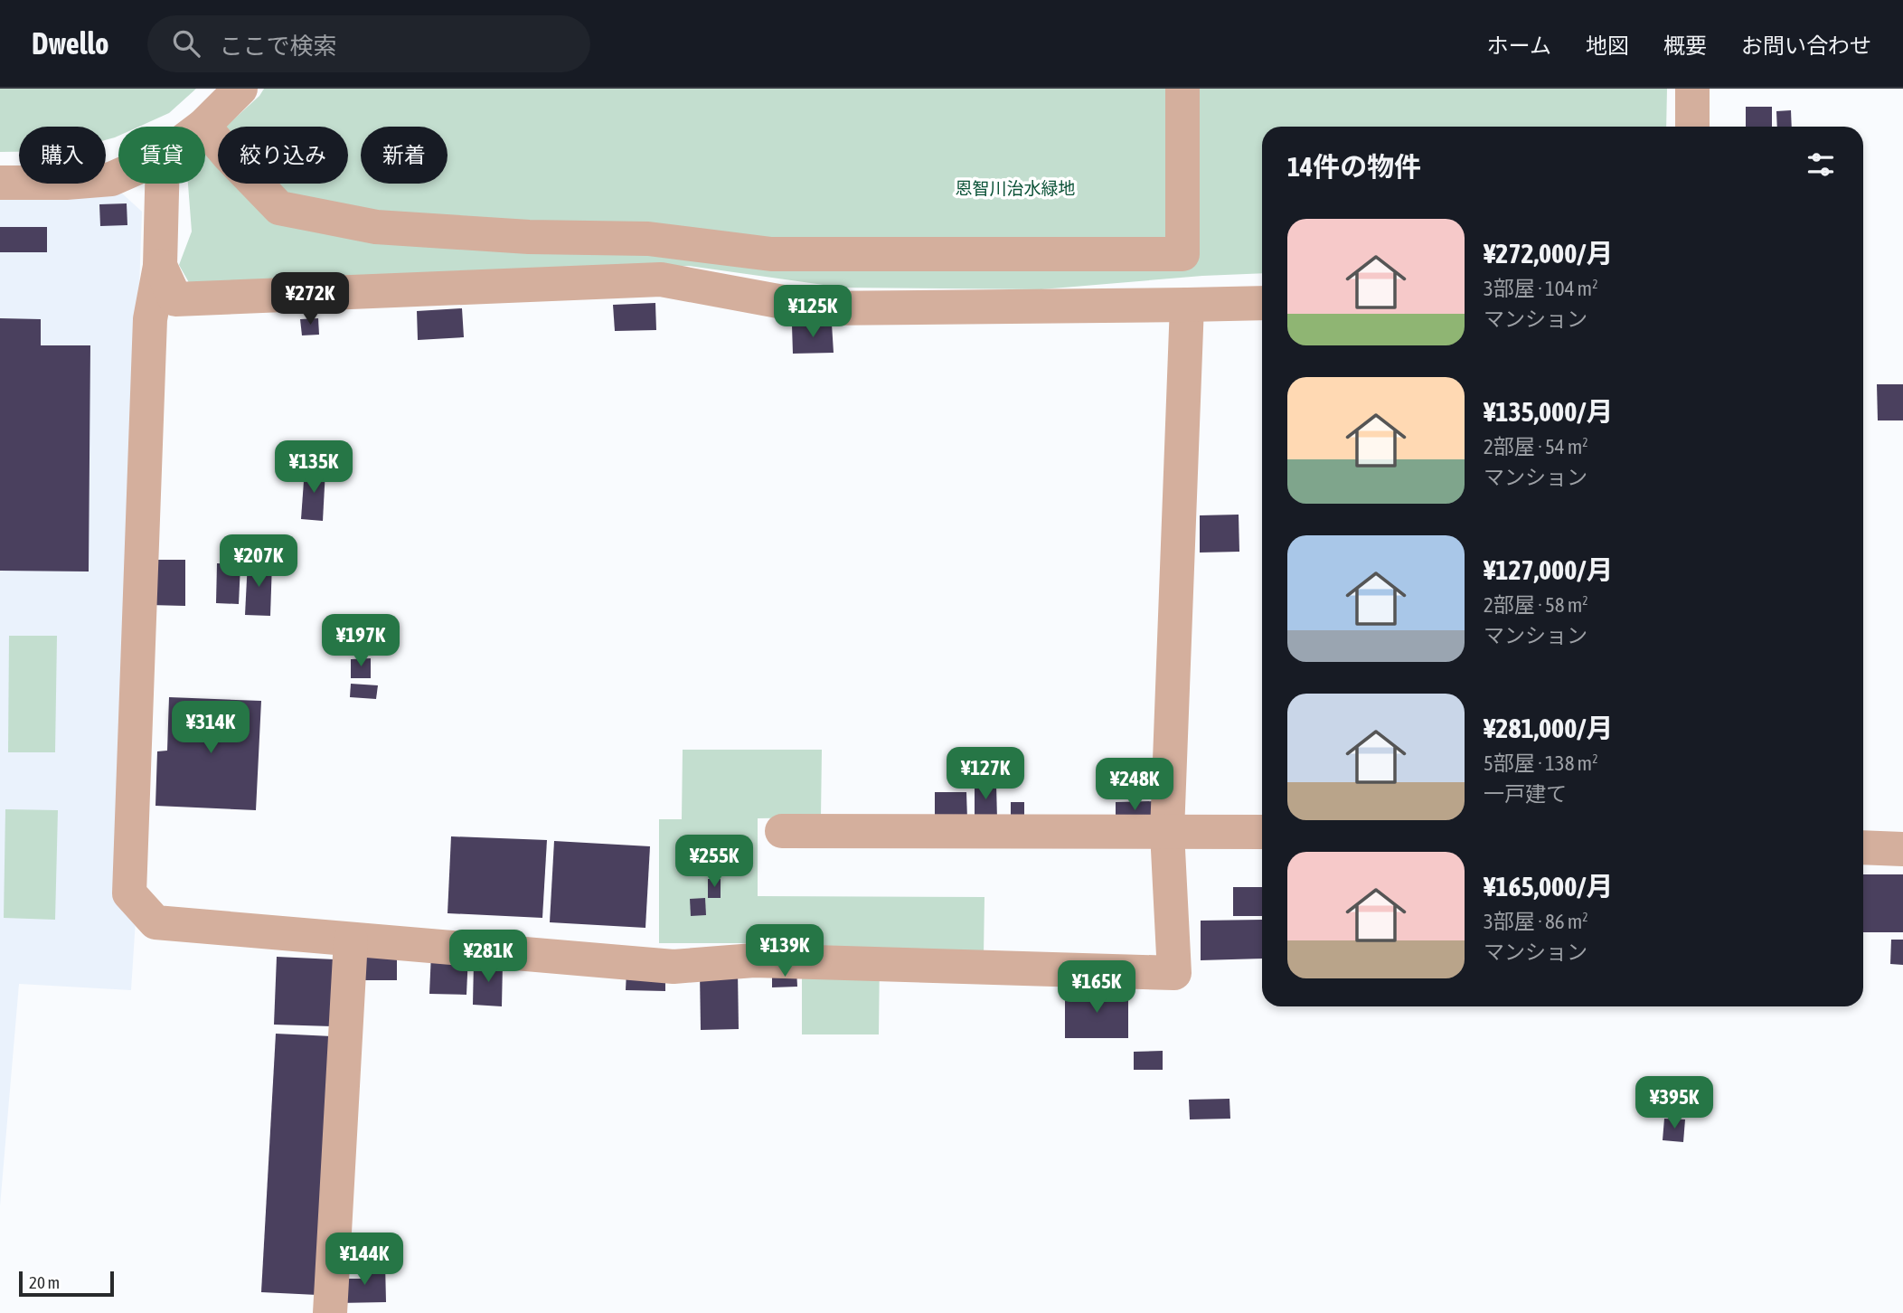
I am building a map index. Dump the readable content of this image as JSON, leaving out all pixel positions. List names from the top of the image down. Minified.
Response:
{"parks":["恩智川治水緑地"],"scale_bar":"20 m","page":{"header":"Dwello","search":"ここで検索","nav":["ホーム","地図","概要","お問い合わせ"],"chip":["購入","賃貸","絞り込み","新着"],"heading":"14件の物件","list":[{"name":"¥272,000/月","note":"3部屋 · 104 m² · マンション"},{"name":"¥135,000/月","note":"2部屋 · 54 m² · マンション"},{"name":"¥127,000/月","note":"2部屋 · 58 m² · マンション"},{"name":"¥281,000/月","note":"5部屋 · 138 m² · 一戸建て"},{"name":"¥165,000/月","note":"3部屋 · 86 m² · マンション"}],"price":["¥272K","¥125K","¥135K","¥207K","¥197K","¥314K","¥127K","¥248K","¥255K","¥139K","¥281K","¥165K","¥395K","¥144K"],"scale":"20 m"}}
